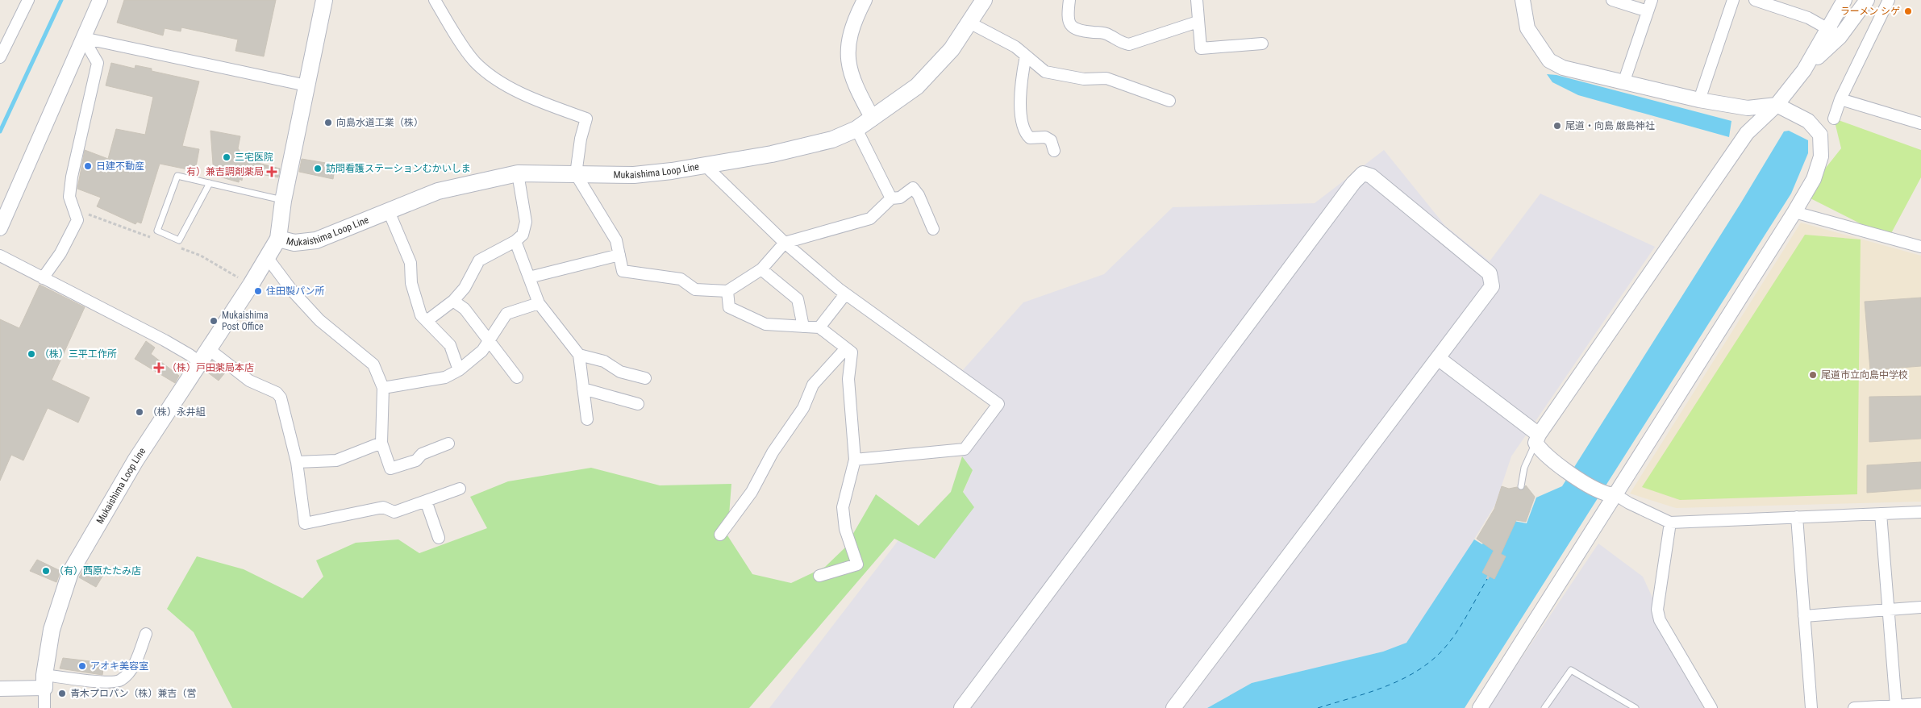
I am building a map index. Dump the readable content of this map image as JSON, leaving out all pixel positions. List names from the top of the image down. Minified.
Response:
{"streets":{"main road":["Mukaishima Loop Line"]},"places":{"other":["ラーメン シゲ","向島水道工業（株）","尾道・向島 厳島神社","三宅医院","日建不動産","訪問看護ステーションむかいしま","住田製パン所","Mukaishima Post Office","（株）三平工作所","尾道市立向島中学校","（株）永井組","（有）西原たたみ店","アオキ美容室","青木プロパン（株）兼吉（営"],"health":["有）兼吉調剤薬局","（株）戸田薬局本店"]}}
